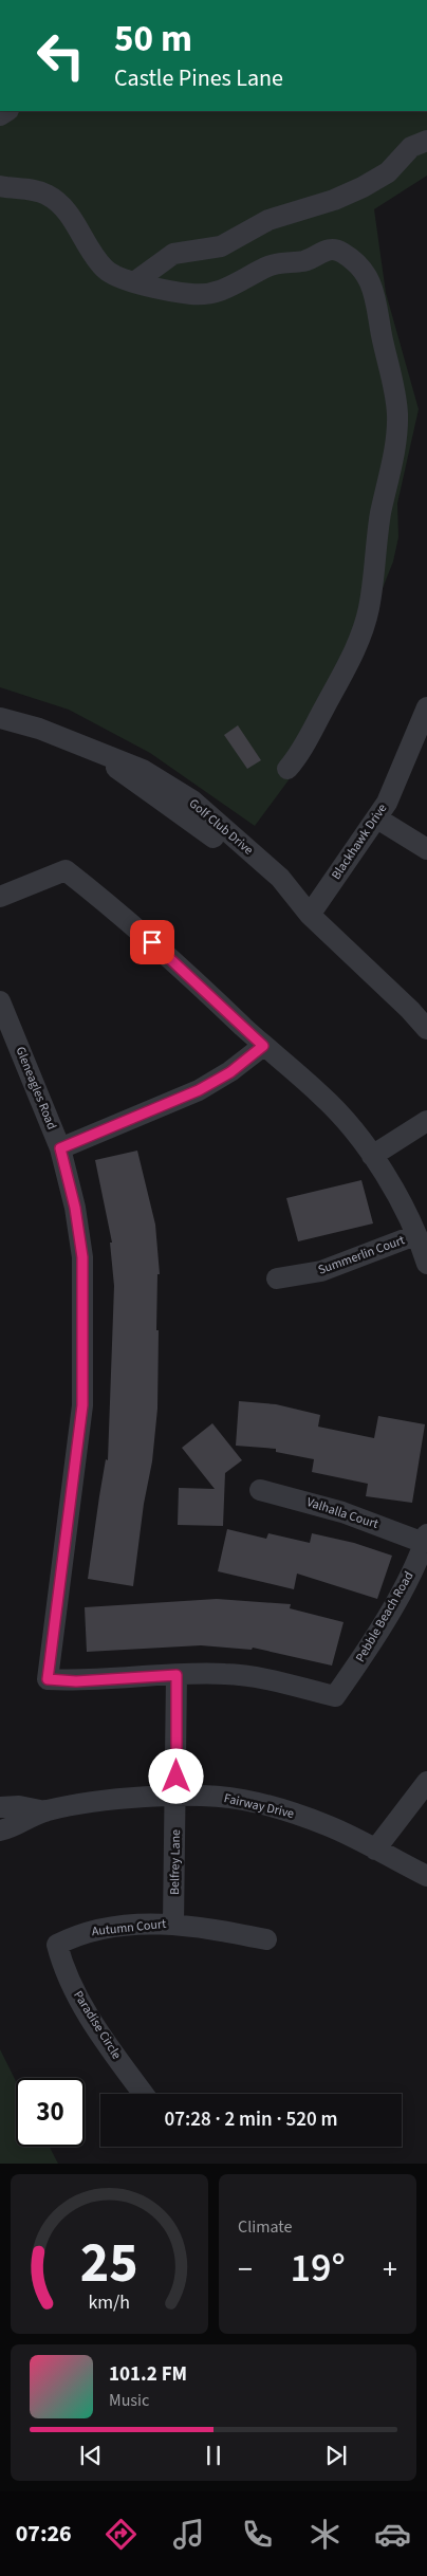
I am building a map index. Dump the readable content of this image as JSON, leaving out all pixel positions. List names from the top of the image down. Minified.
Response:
{"streets":{"street":["Golf Club Drive","Blackhawk Drive","Gleneagles Road","Summerlin Court","Valhalla Court","Pebble Beach Road","Fairway Drive","Belfrey Lane","Autumn Court","Paradise Circle"]},"crossings":[["Golf Club Drive","Blackhawk Drive"],["Gleneagles Road","Pebble Beach Road"],["Gleneagles Road","Belfrey Lane"],["Valhalla Court","Pebble Beach Road"],["Pebble Beach Road","Belfrey Lane"],["Fairway Drive","Belfrey Lane"],["Belfrey Lane","Autumn Court"],["Autumn Court","Paradise Circle"]],"page":{"turn":["50 m","Castle Pines Lane"],"limit":"30","trip":"07:28 · 2 min · 520 m","tile":"Climate","heat":["−","19°","+"],"song":["101.2 FM","Music"],"tabs":"07:26","gauge":["25","km/h"]}}
